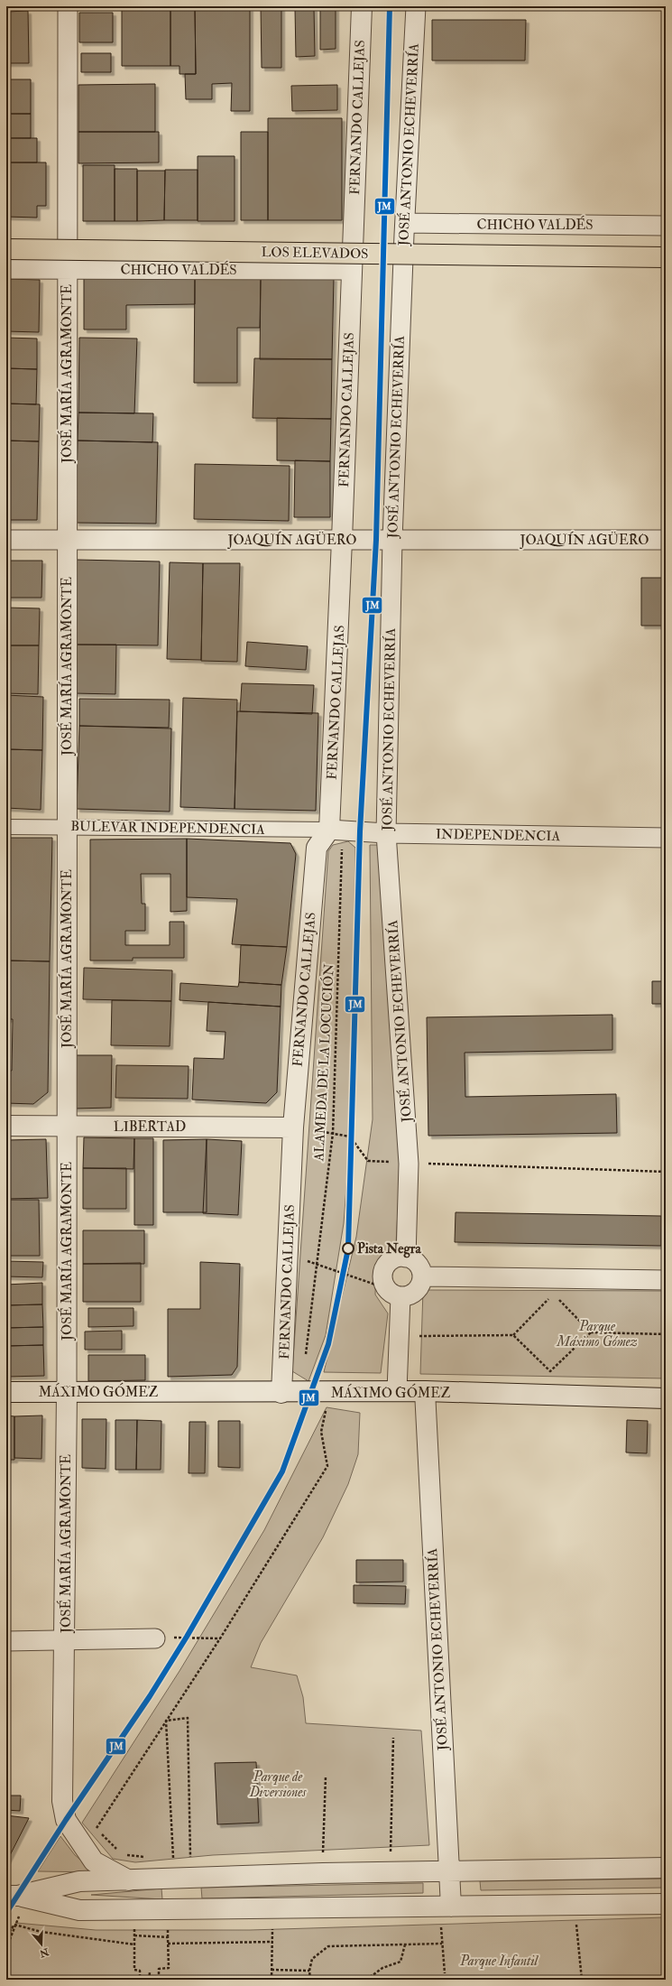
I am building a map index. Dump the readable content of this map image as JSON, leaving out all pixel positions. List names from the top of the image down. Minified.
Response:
{"streets":{"main road":["LOS ELEVADOS"],"street":["FERNANDO CALLEJAS","JOSÉ ANTONIO ECHEVERRÍA","CHICHO VALDÉS","JOSÉ MARÍA AGRAMONTE","JOAQUÍN AGÜERO","BULEVAR INDEPENDENCIA","INDEPENDENCIA","LIBERTAD","MÁXIMO GÓMEZ"],"path":["ALAMEDA DE LA LOCUCIÓN"]},"crossings":[["FERNANDO CALLEJAS","CHICHO VALDÉS"],["FERNANDO CALLEJAS","JOAQUÍN AGÜERO"],["FERNANDO CALLEJAS","BULEVAR INDEPENDENCIA"],["FERNANDO CALLEJAS","INDEPENDENCIA"],["FERNANDO CALLEJAS","ALAMEDA DE LA LOCUCIÓN"],["FERNANDO CALLEJAS","LIBERTAD"],["FERNANDO CALLEJAS","MÁXIMO GÓMEZ"],["JOSÉ ANTONIO ECHEVERRÍA","CHICHO VALDÉS"],["JOSÉ ANTONIO ECHEVERRÍA","JOAQUÍN AGÜERO"],["JOSÉ ANTONIO ECHEVERRÍA","INDEPENDENCIA"],["JOSÉ ANTONIO ECHEVERRÍA","MÁXIMO GÓMEZ"],["CHICHO VALDÉS","JOSÉ MARÍA AGRAMONTE"],["JOSÉ MARÍA AGRAMONTE","JOAQUÍN AGÜERO"],["JOSÉ MARÍA AGRAMONTE","BULEVAR INDEPENDENCIA"],["JOSÉ MARÍA AGRAMONTE","LIBERTAD"],["JOSÉ MARÍA AGRAMONTE","MÁXIMO GÓMEZ"],["BULEVAR INDEPENDENCIA","INDEPENDENCIA"],["BULEVAR INDEPENDENCIA","ALAMEDA DE LA LOCUCIÓN"],["INDEPENDENCIA","ALAMEDA DE LA LOCUCIÓN"]],"parks":["Parque Máximo Gómez","Parque de Diversiones","Parque Infantil"],"places":["Pista Negra"],"lines":["transit line JM"],"north":"bottom"}
